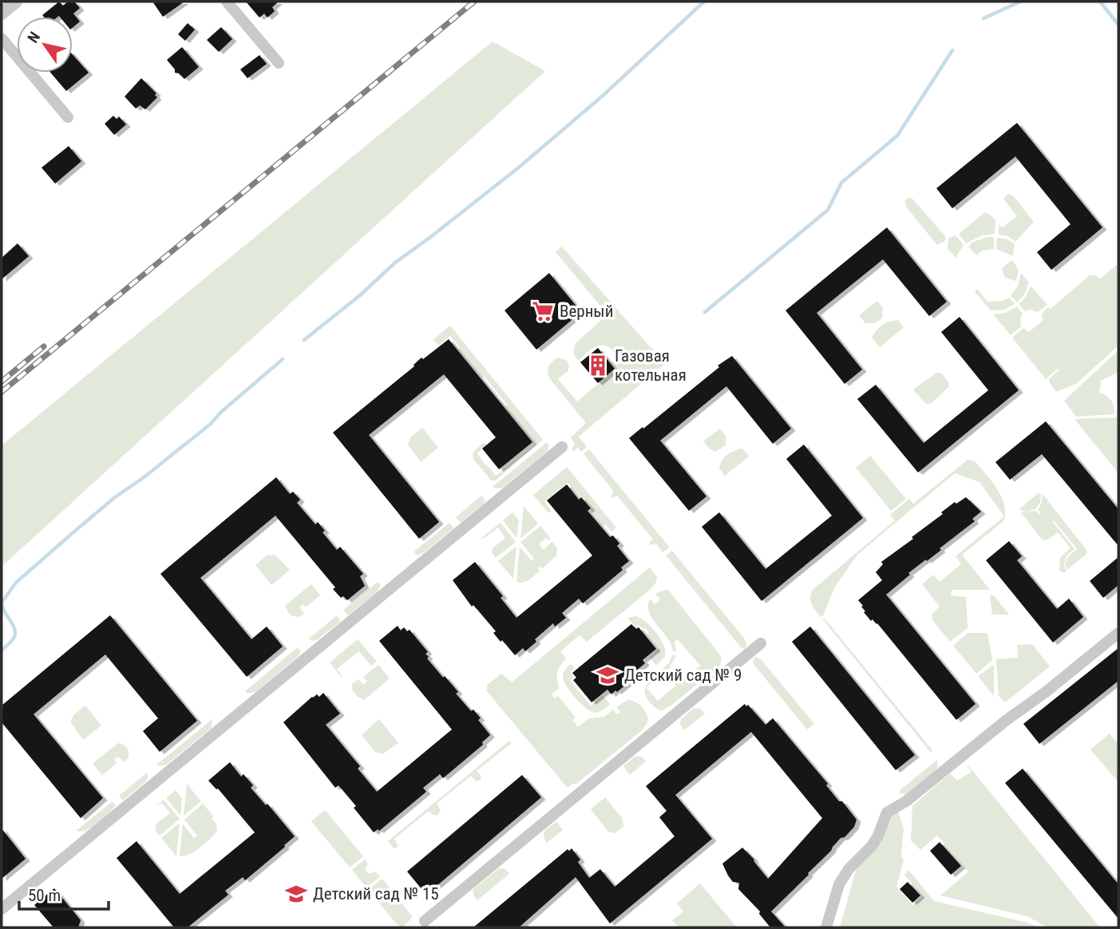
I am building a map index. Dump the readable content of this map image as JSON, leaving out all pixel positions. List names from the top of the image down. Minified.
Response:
{"places":{"supermarket":["Верный"],"building":["Газовая котельная"],"school or university":["Детский сад № 9","Детский сад № 15"]},"scale_bar":"50 m","north":"top left"}
